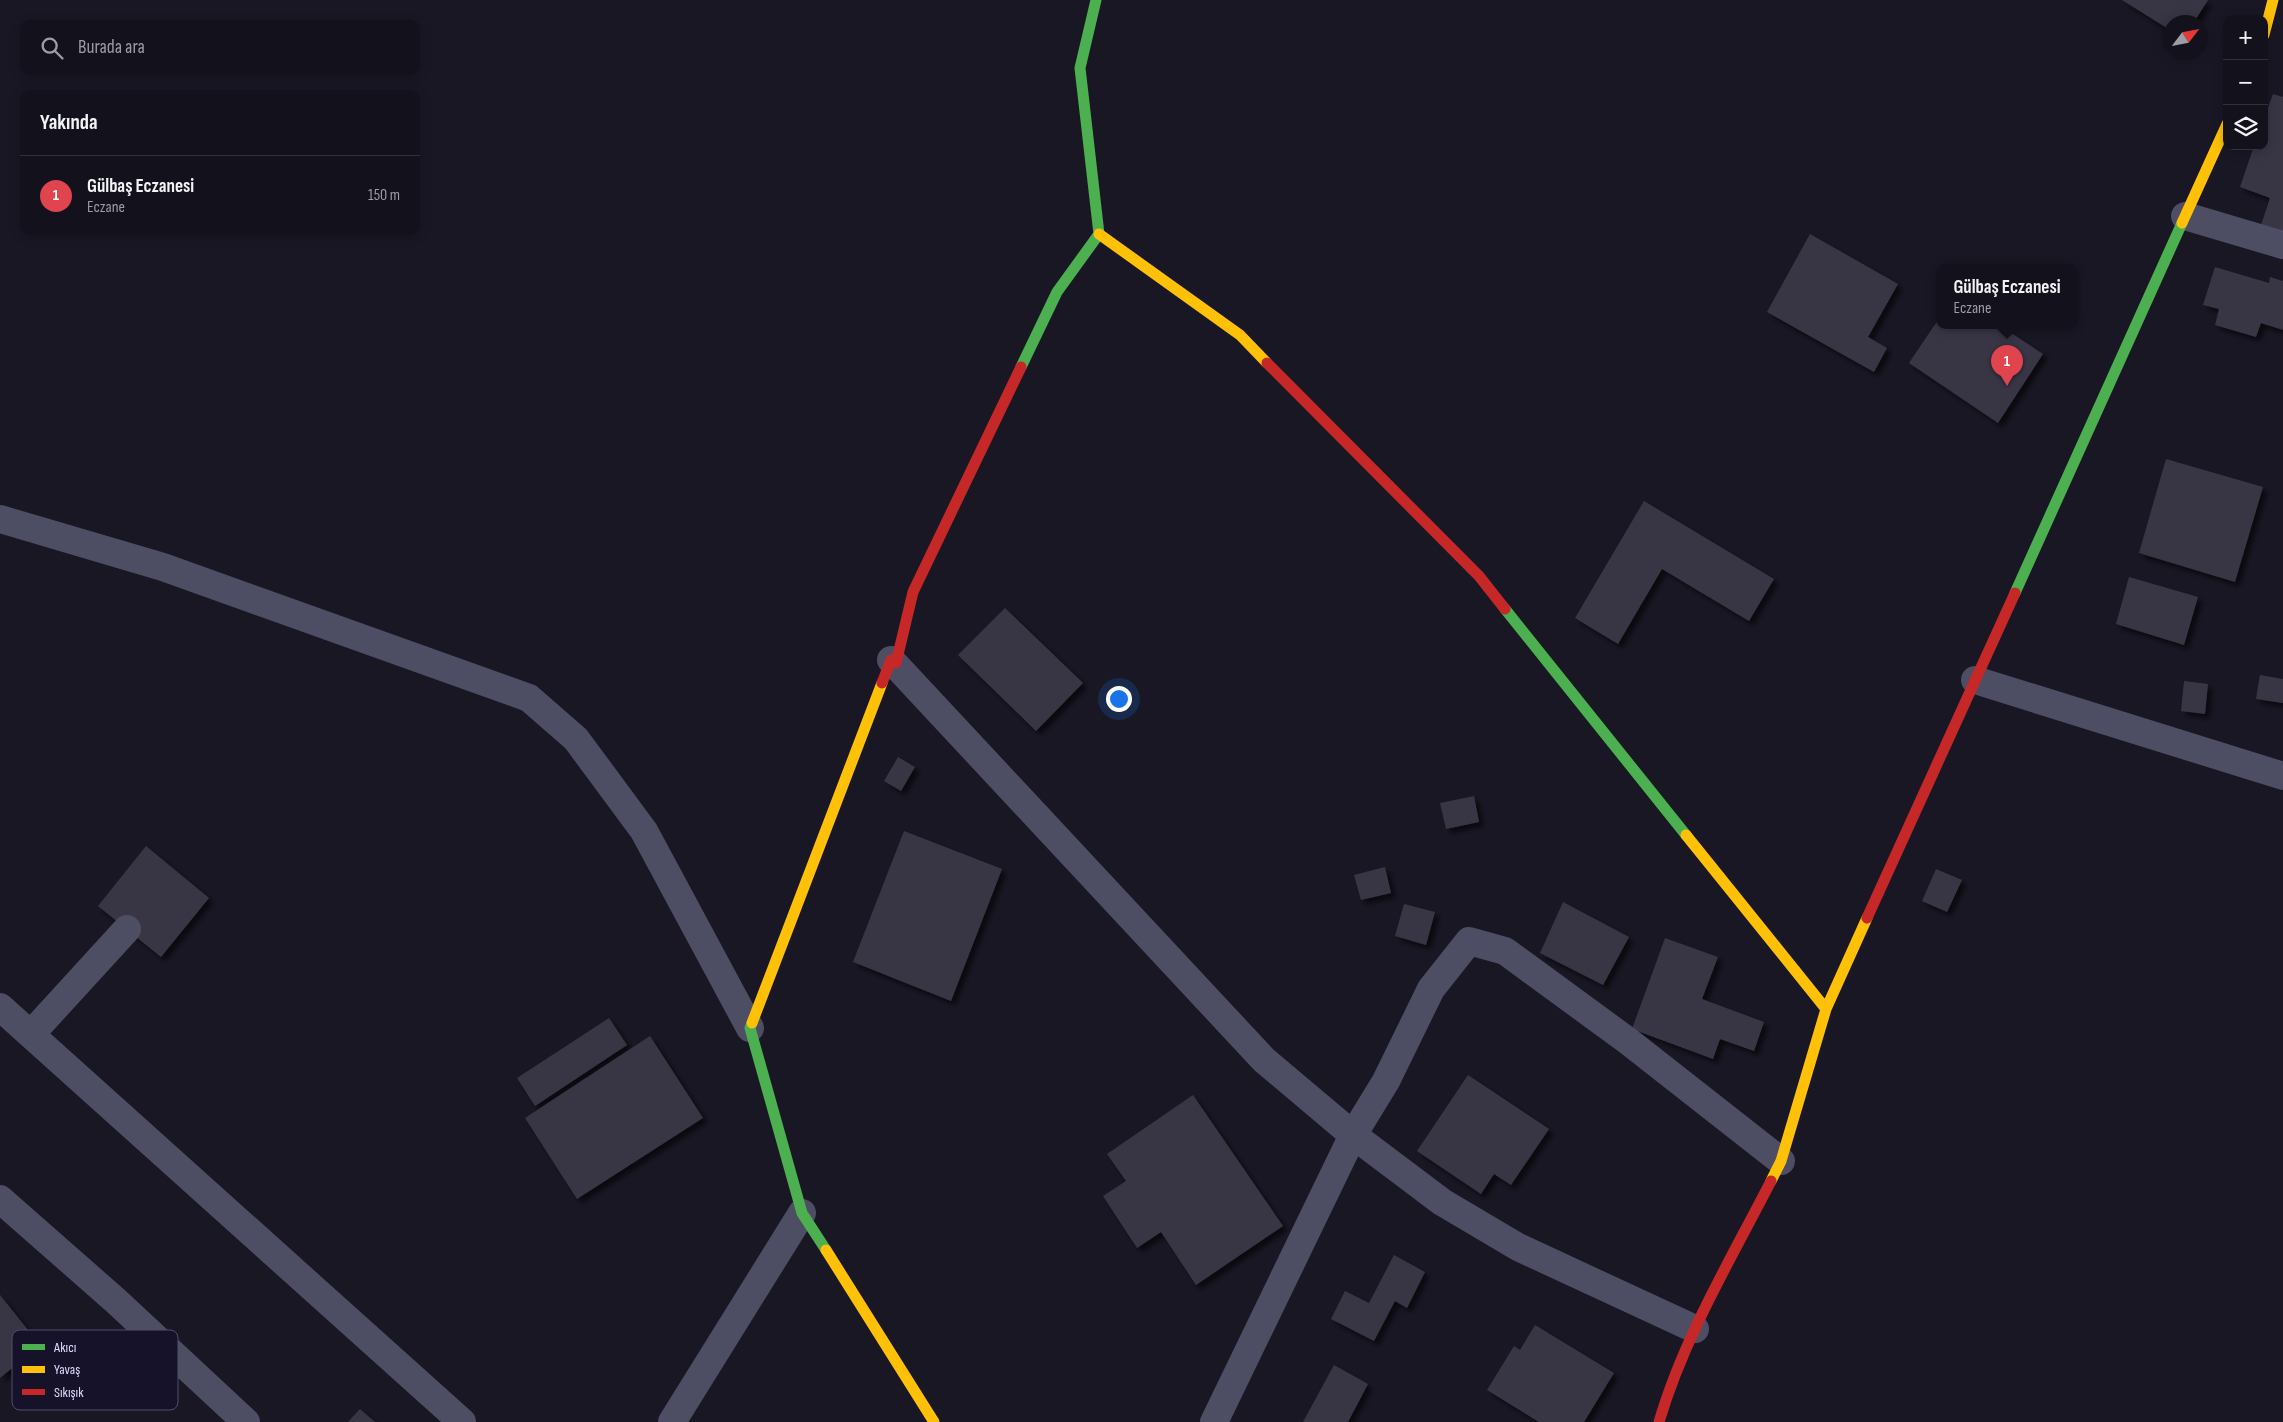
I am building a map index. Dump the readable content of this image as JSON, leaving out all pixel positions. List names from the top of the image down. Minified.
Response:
{"legend":["Akıcı","Yavaş","Sıkışık"],"north":"top right","page":{"map_buttons":["+","−"],"search":"Burada ara","heading":"Yakında","list":[{"mark":"1","name":"Gülbaş Eczanesi","note":"Eczane","value":"150 m"}],"popup":["Gülbaş Eczanesi","Eczane"],"pins":"1"}}
